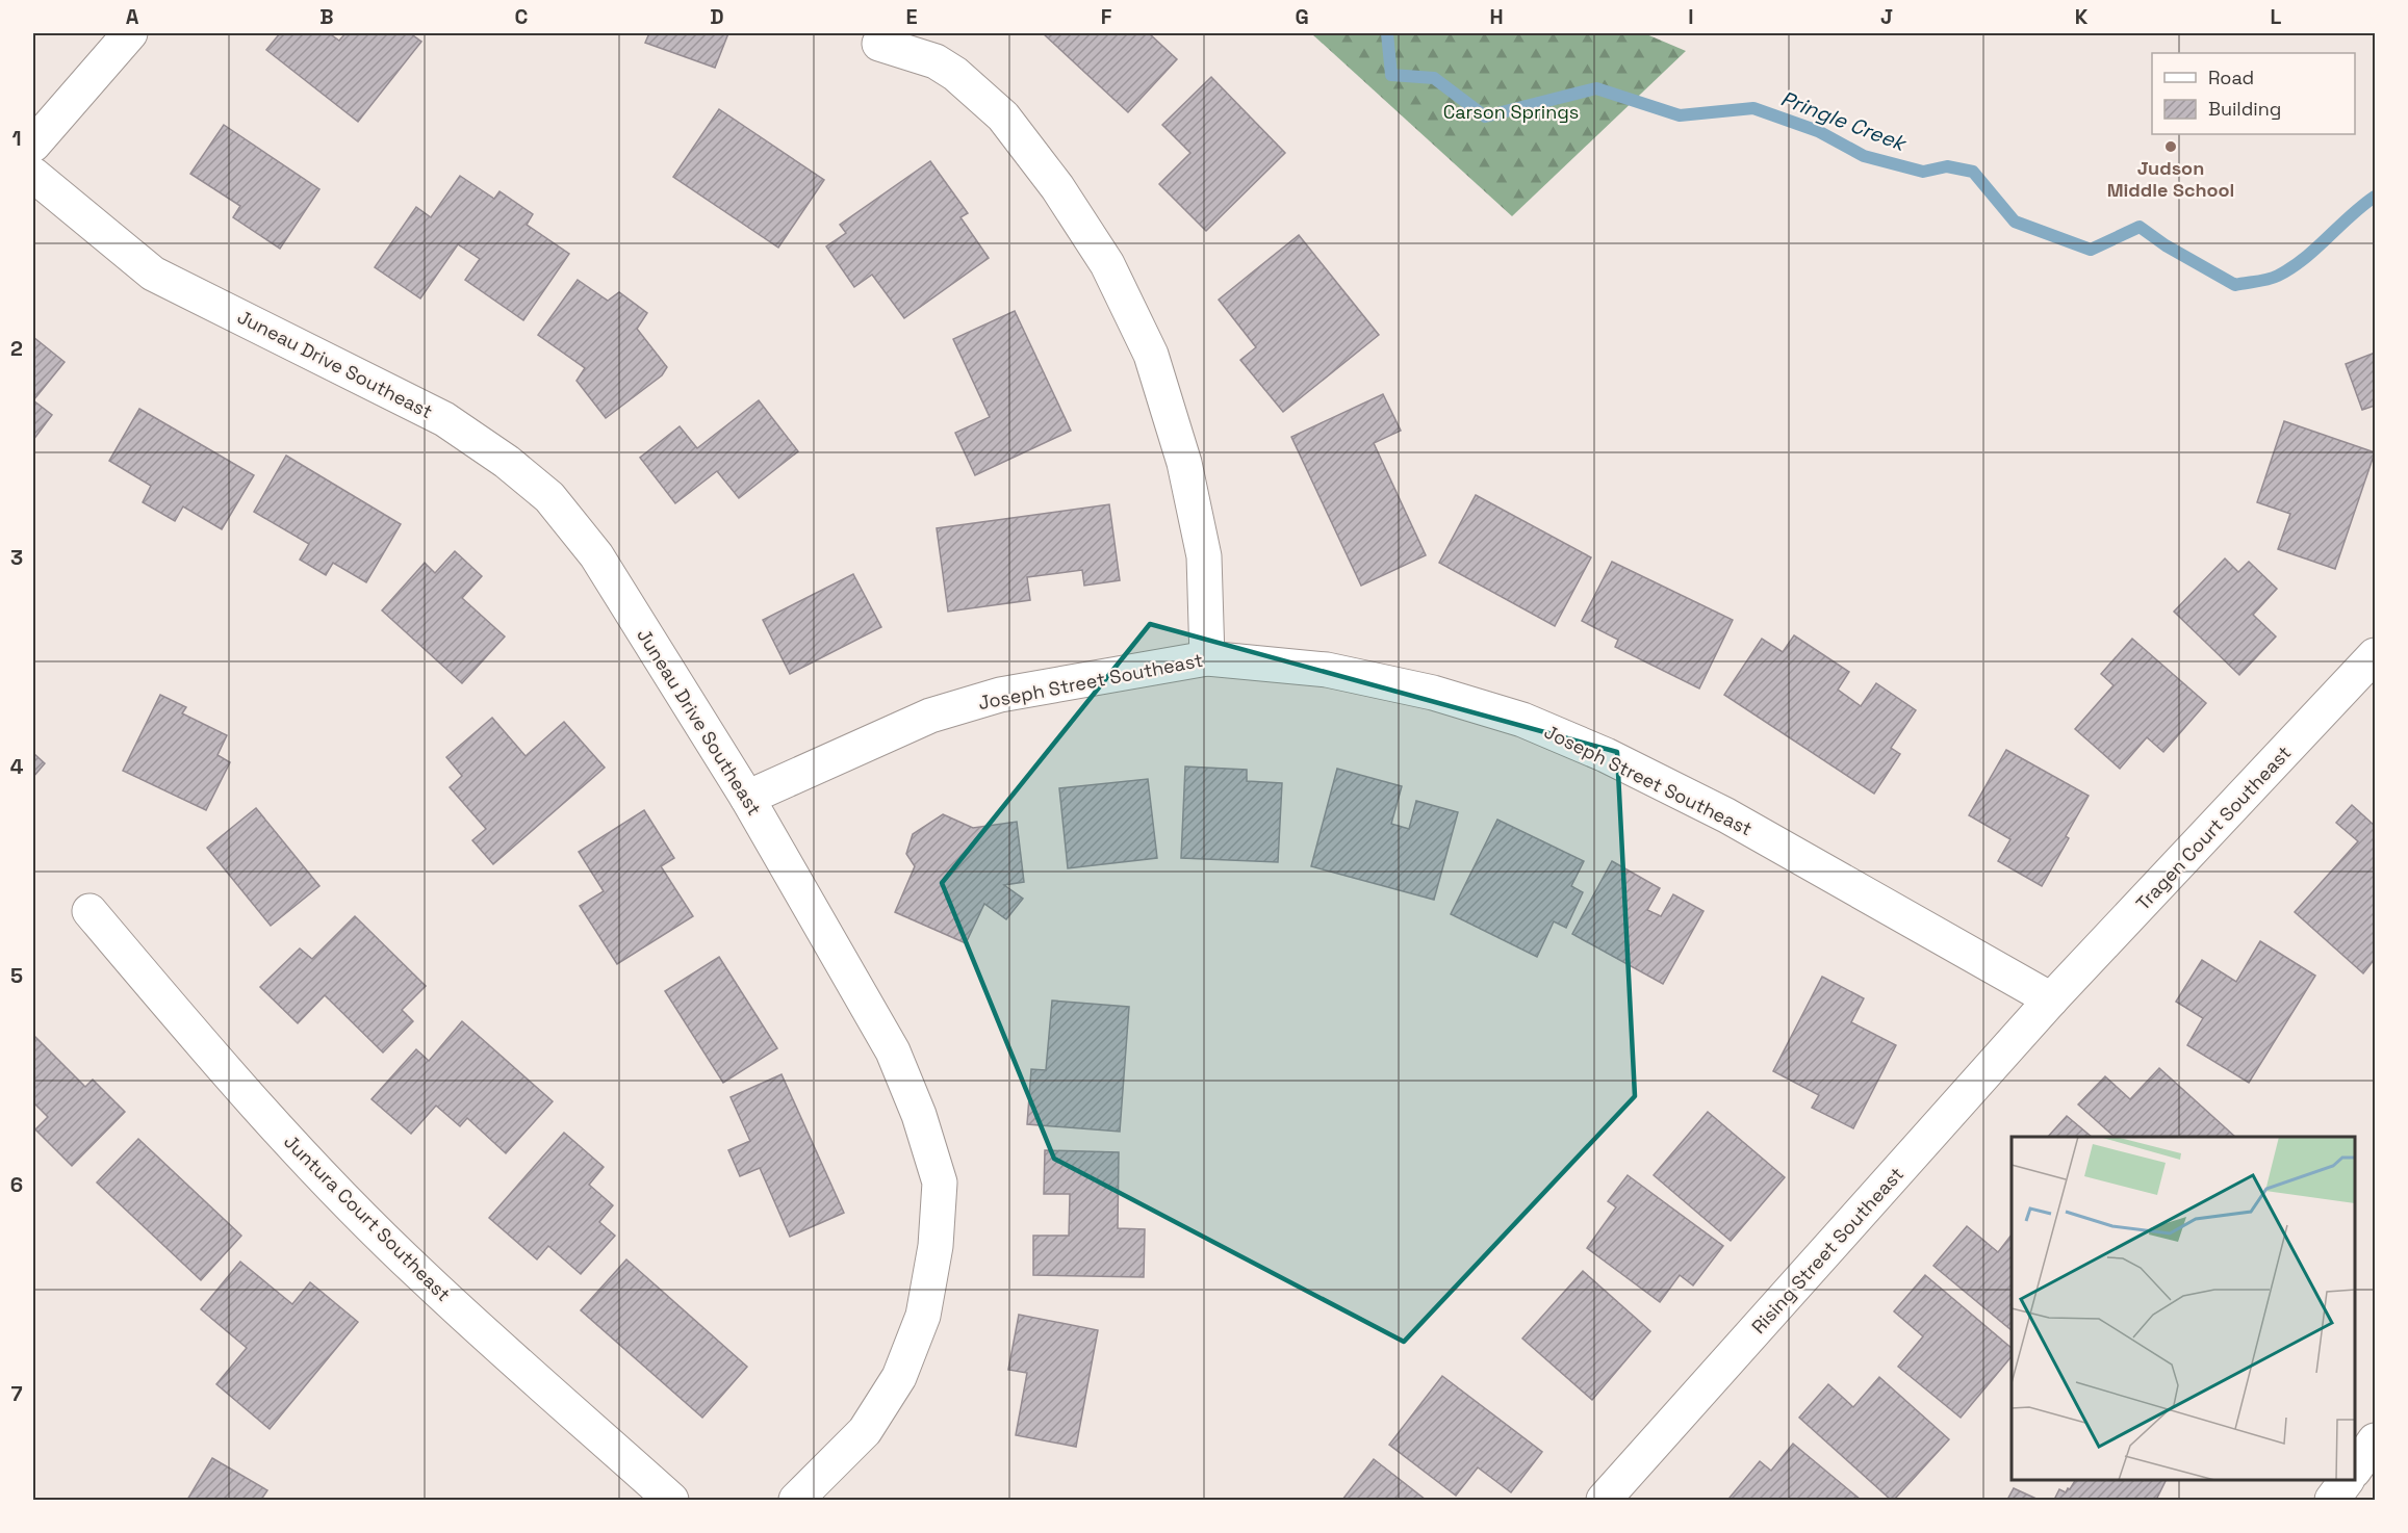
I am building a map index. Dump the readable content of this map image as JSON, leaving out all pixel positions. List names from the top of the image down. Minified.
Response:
{"streets":{"street":["Juneau Drive Southeast","Joseph Street Southeast","Tragen Court Southeast","Juntura Court Southeast","Rising Street Southeast"]},"crossings":[["Juneau Drive Southeast","Joseph Street Southeast"],["Joseph Street Southeast","Tragen Court Southeast"],["Joseph Street Southeast","Rising Street Southeast"],["Tragen Court Southeast","Rising Street Southeast"]],"water":["Pringle Creek"],"parks":["Carson Springs"],"places":["Judson Middle School"],"legend":["Road","Building"],"grid":{"columns":["A","B","C","D","E","F","G","H","I","J","K","L"],"rows":["1","2","3","4","5","6","7"]}}
